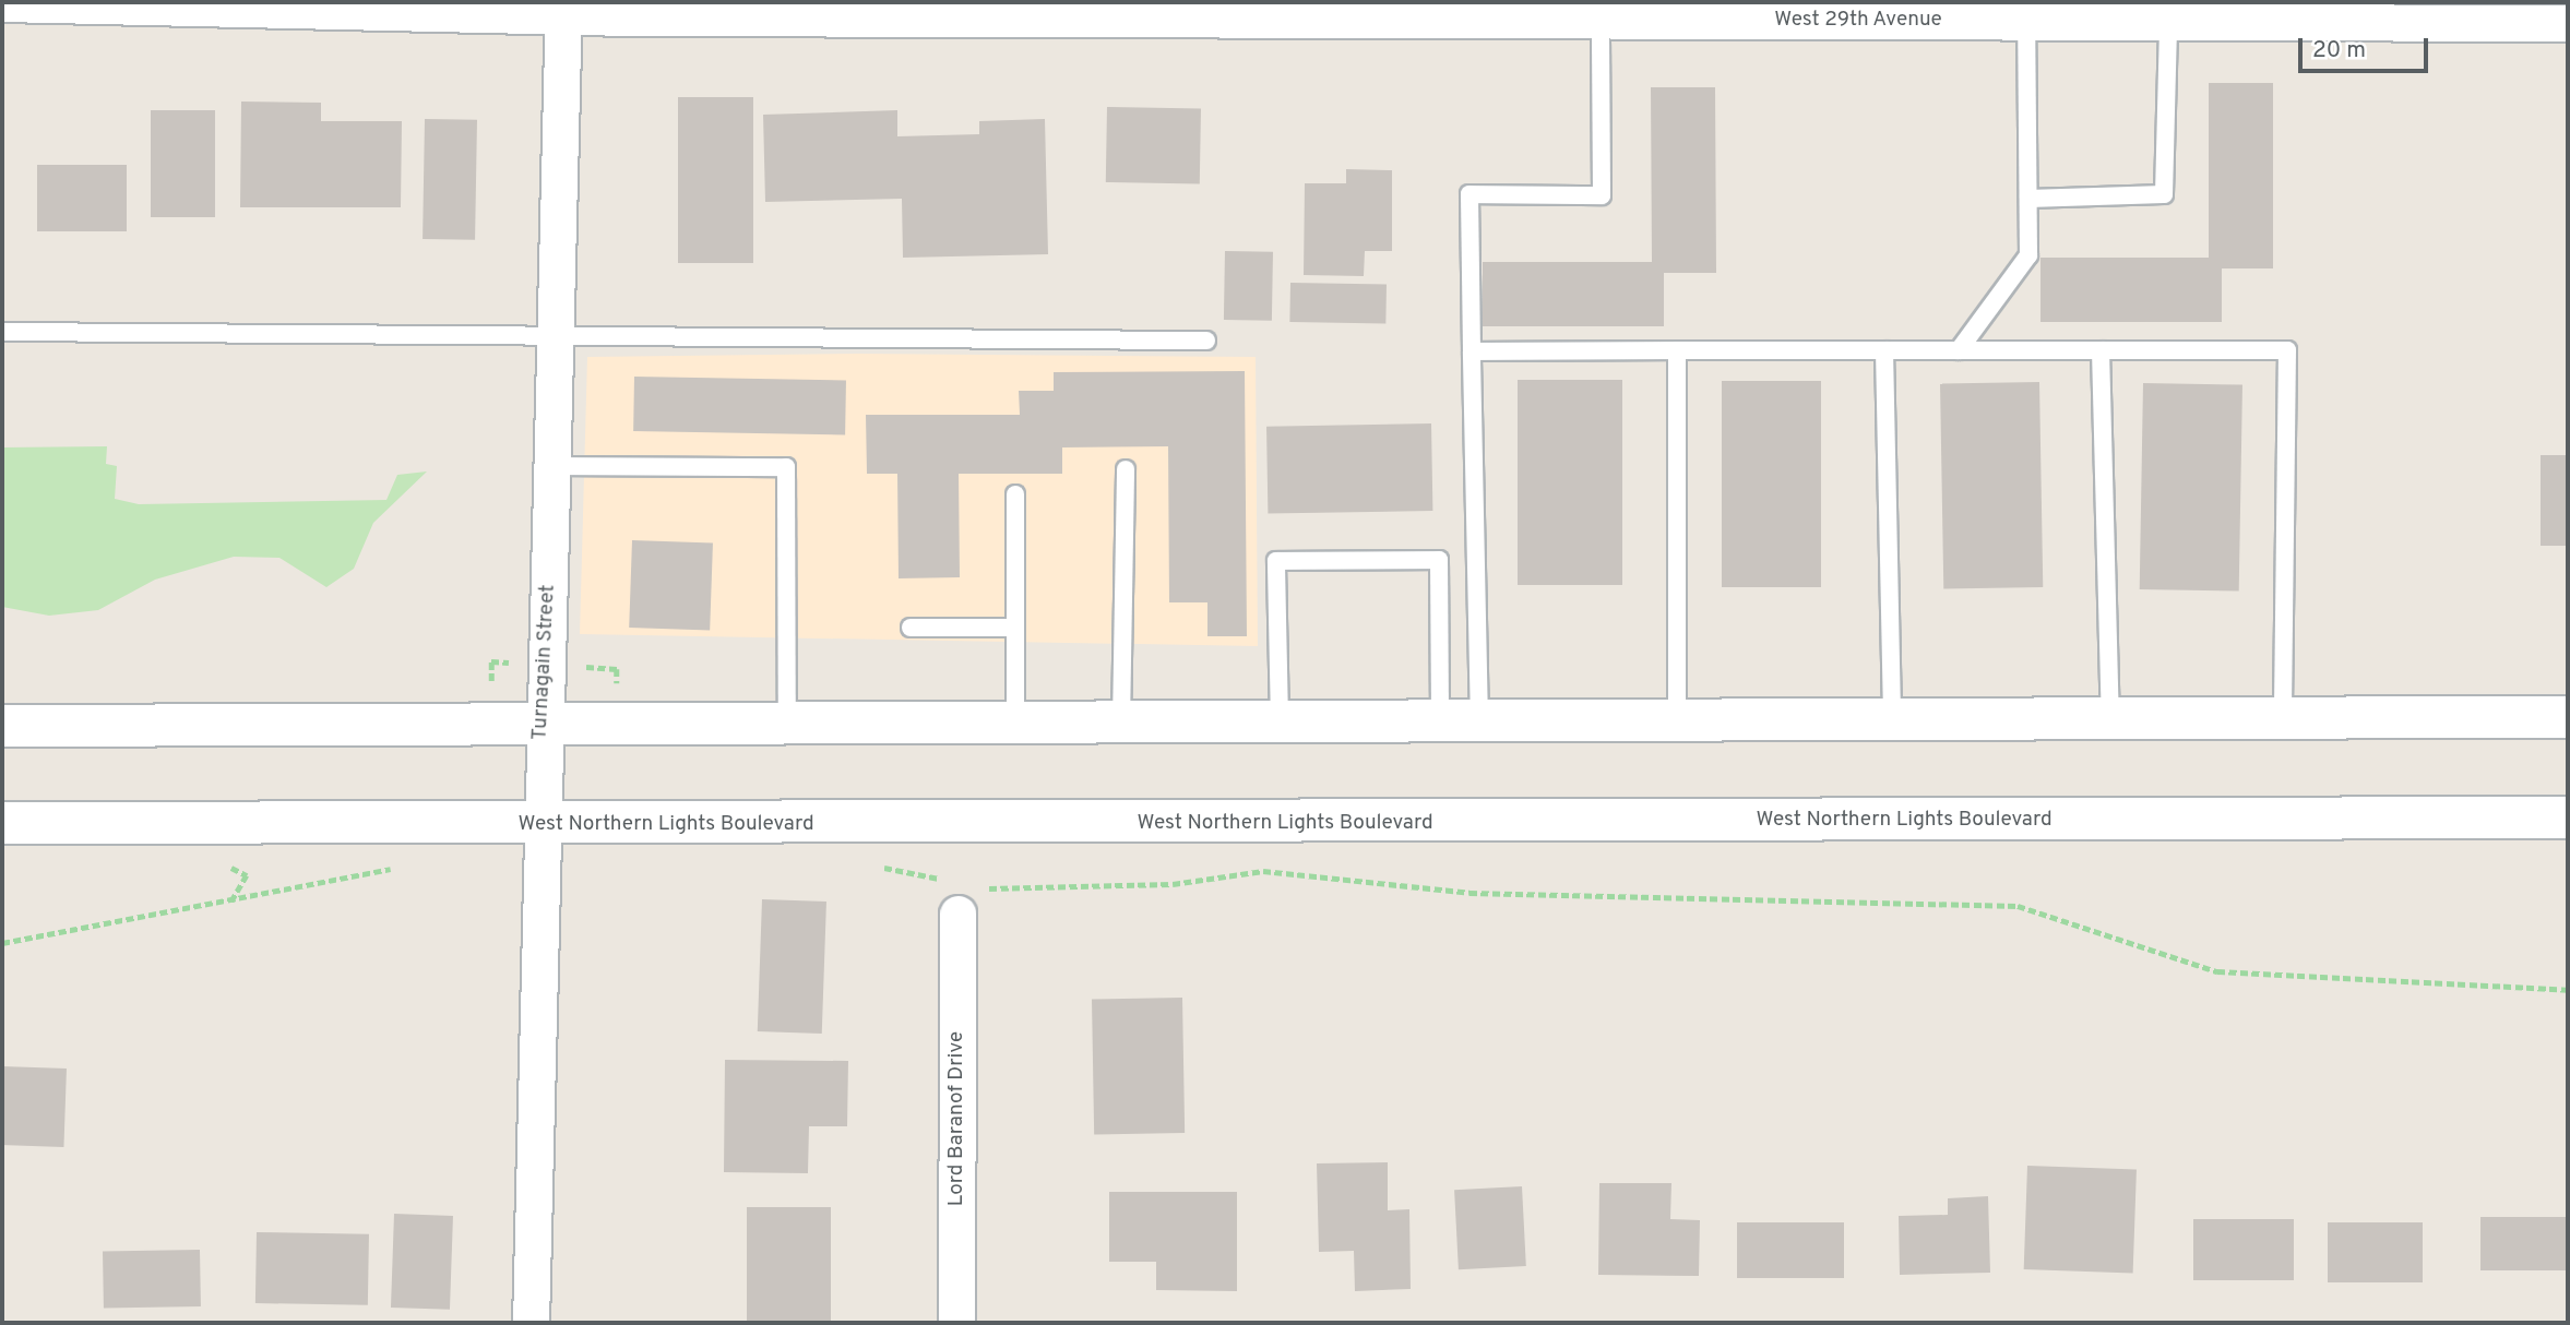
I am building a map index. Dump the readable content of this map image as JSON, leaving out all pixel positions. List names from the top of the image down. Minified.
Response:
{"streets":{"main road":["West Northern Lights Boulevard"],"street":["West 29th Avenue","Turnagain Street","Lord Baranof Drive"]},"crossings":[["West 29th Avenue","Turnagain Street"],["Turnagain Street","West Northern Lights Boulevard"]],"scale_bar":"20 m"}
